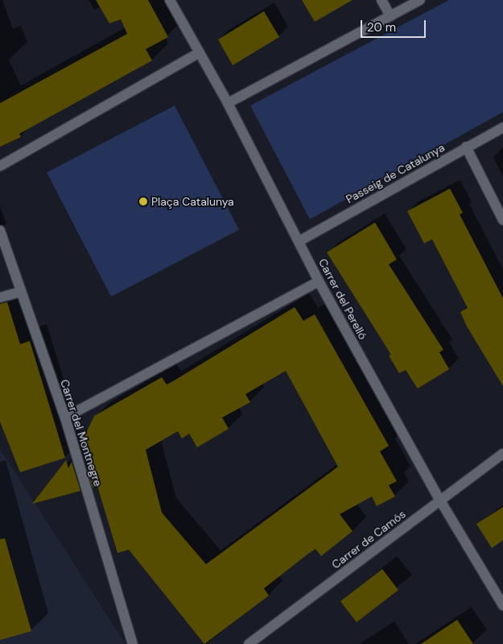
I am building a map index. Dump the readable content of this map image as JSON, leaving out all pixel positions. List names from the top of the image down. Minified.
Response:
{"streets":{"street":["Passeig de Catalunya","Carrer del Perelló","Carrer del Montnegre","Carrer de Camós"]},"crossings":[["Passeig de Catalunya","Carrer del Perelló"],["Carrer del Perelló","Carrer de Camós"]],"places":["Plaça Catalunya"],"scale_bar":"20 m"}
